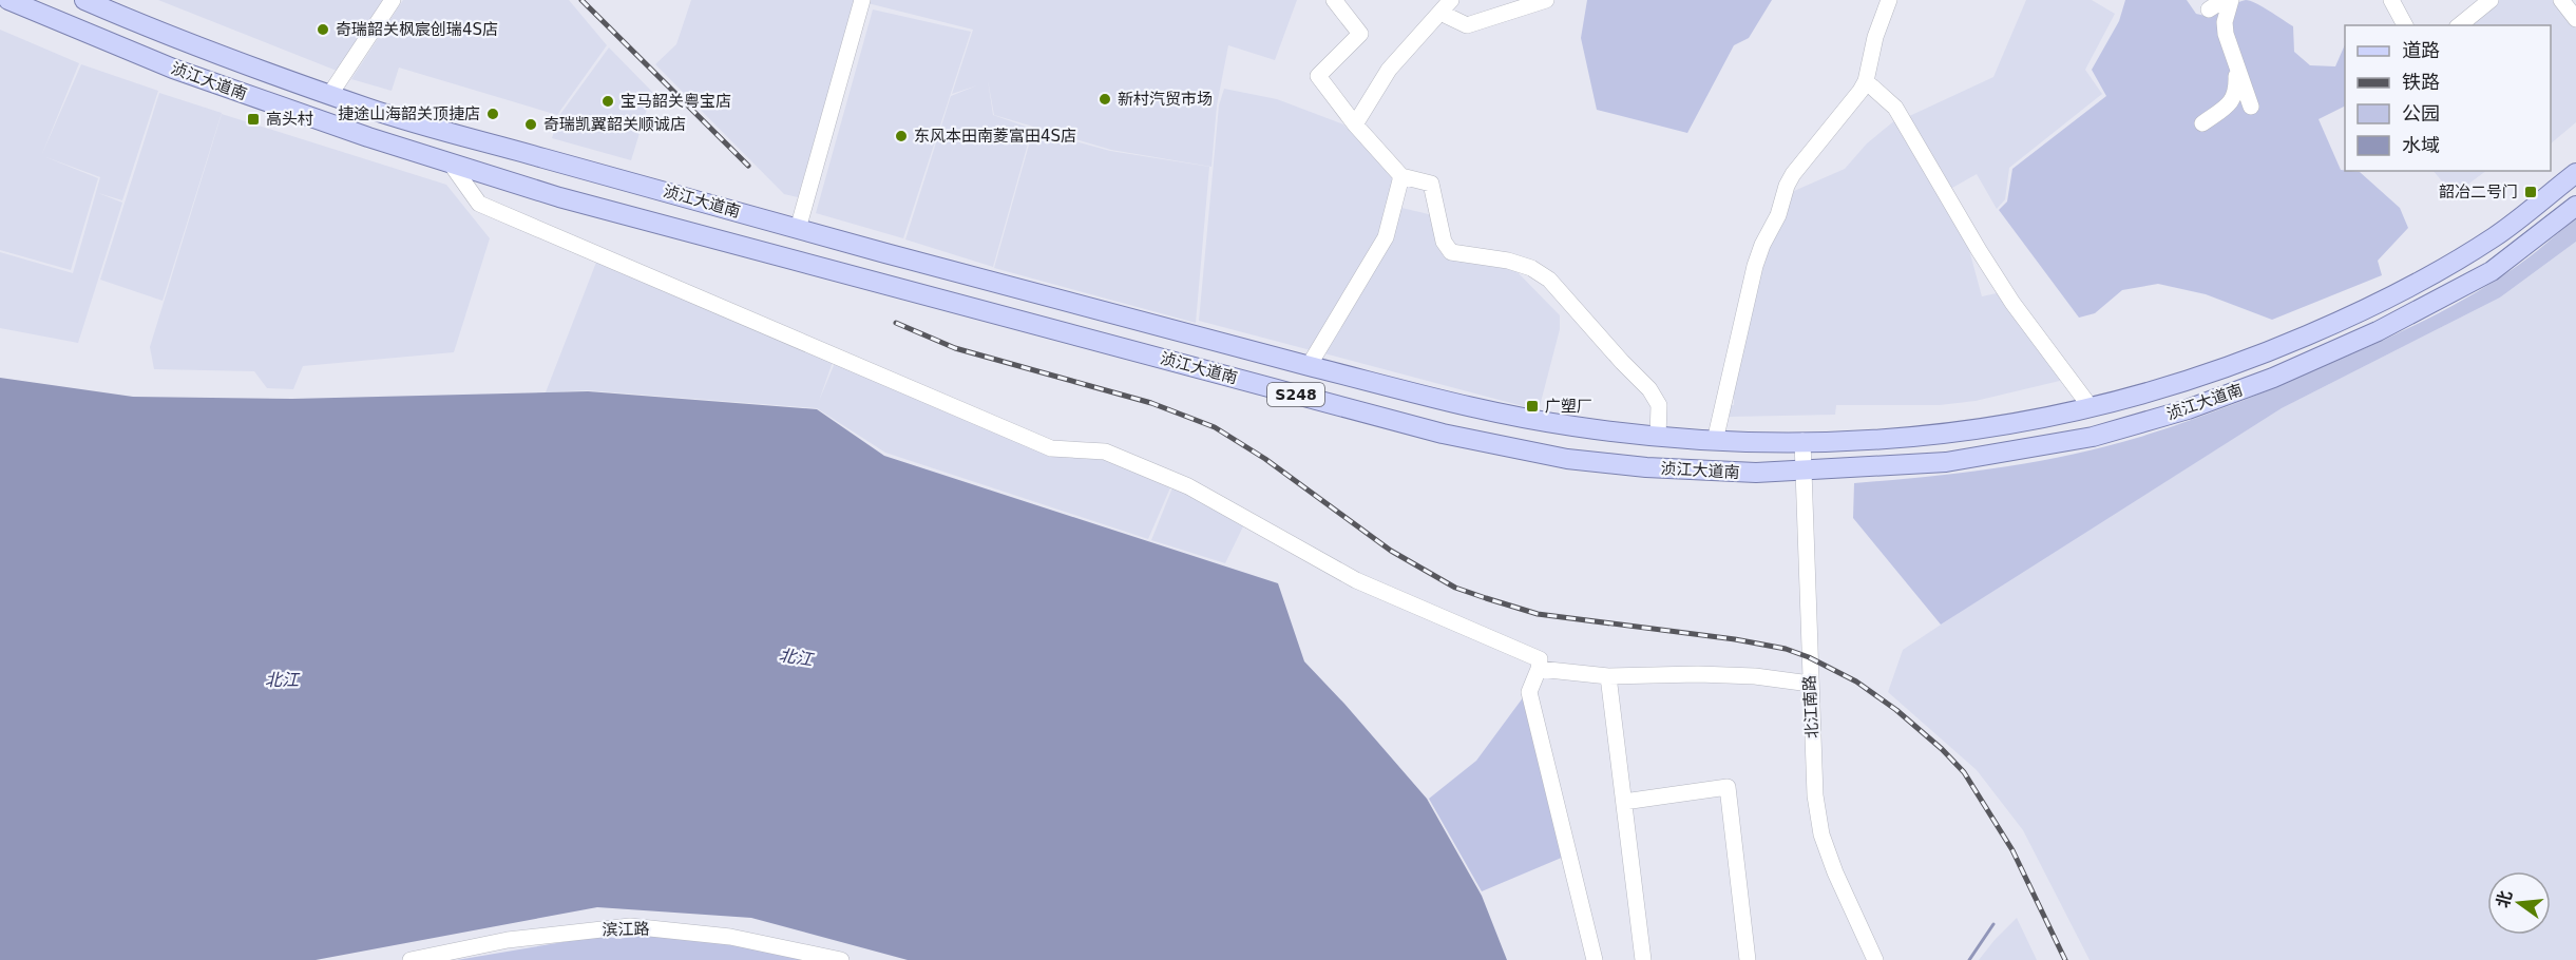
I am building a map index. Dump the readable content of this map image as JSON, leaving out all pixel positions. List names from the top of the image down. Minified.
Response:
{"streets":{"main road":["浈江大道南","S248"],"street":["北江南路","滨江路"]},"crossings":[["浈江大道南","北江南路"]],"water":["北江"],"places":{"other":["奇瑞韶关枫宸创瑞4S店","新村汽贸市场","宝马韶关粤宝店","捷途山海韶关顶捷店","奇瑞凯翼韶关顺诚店","东风本田南菱富田4S店"],"transit":["高头村","韶冶二号门","广塑厂"]},"legend":["道路","铁路","公园","水域"],"north":"left"}
